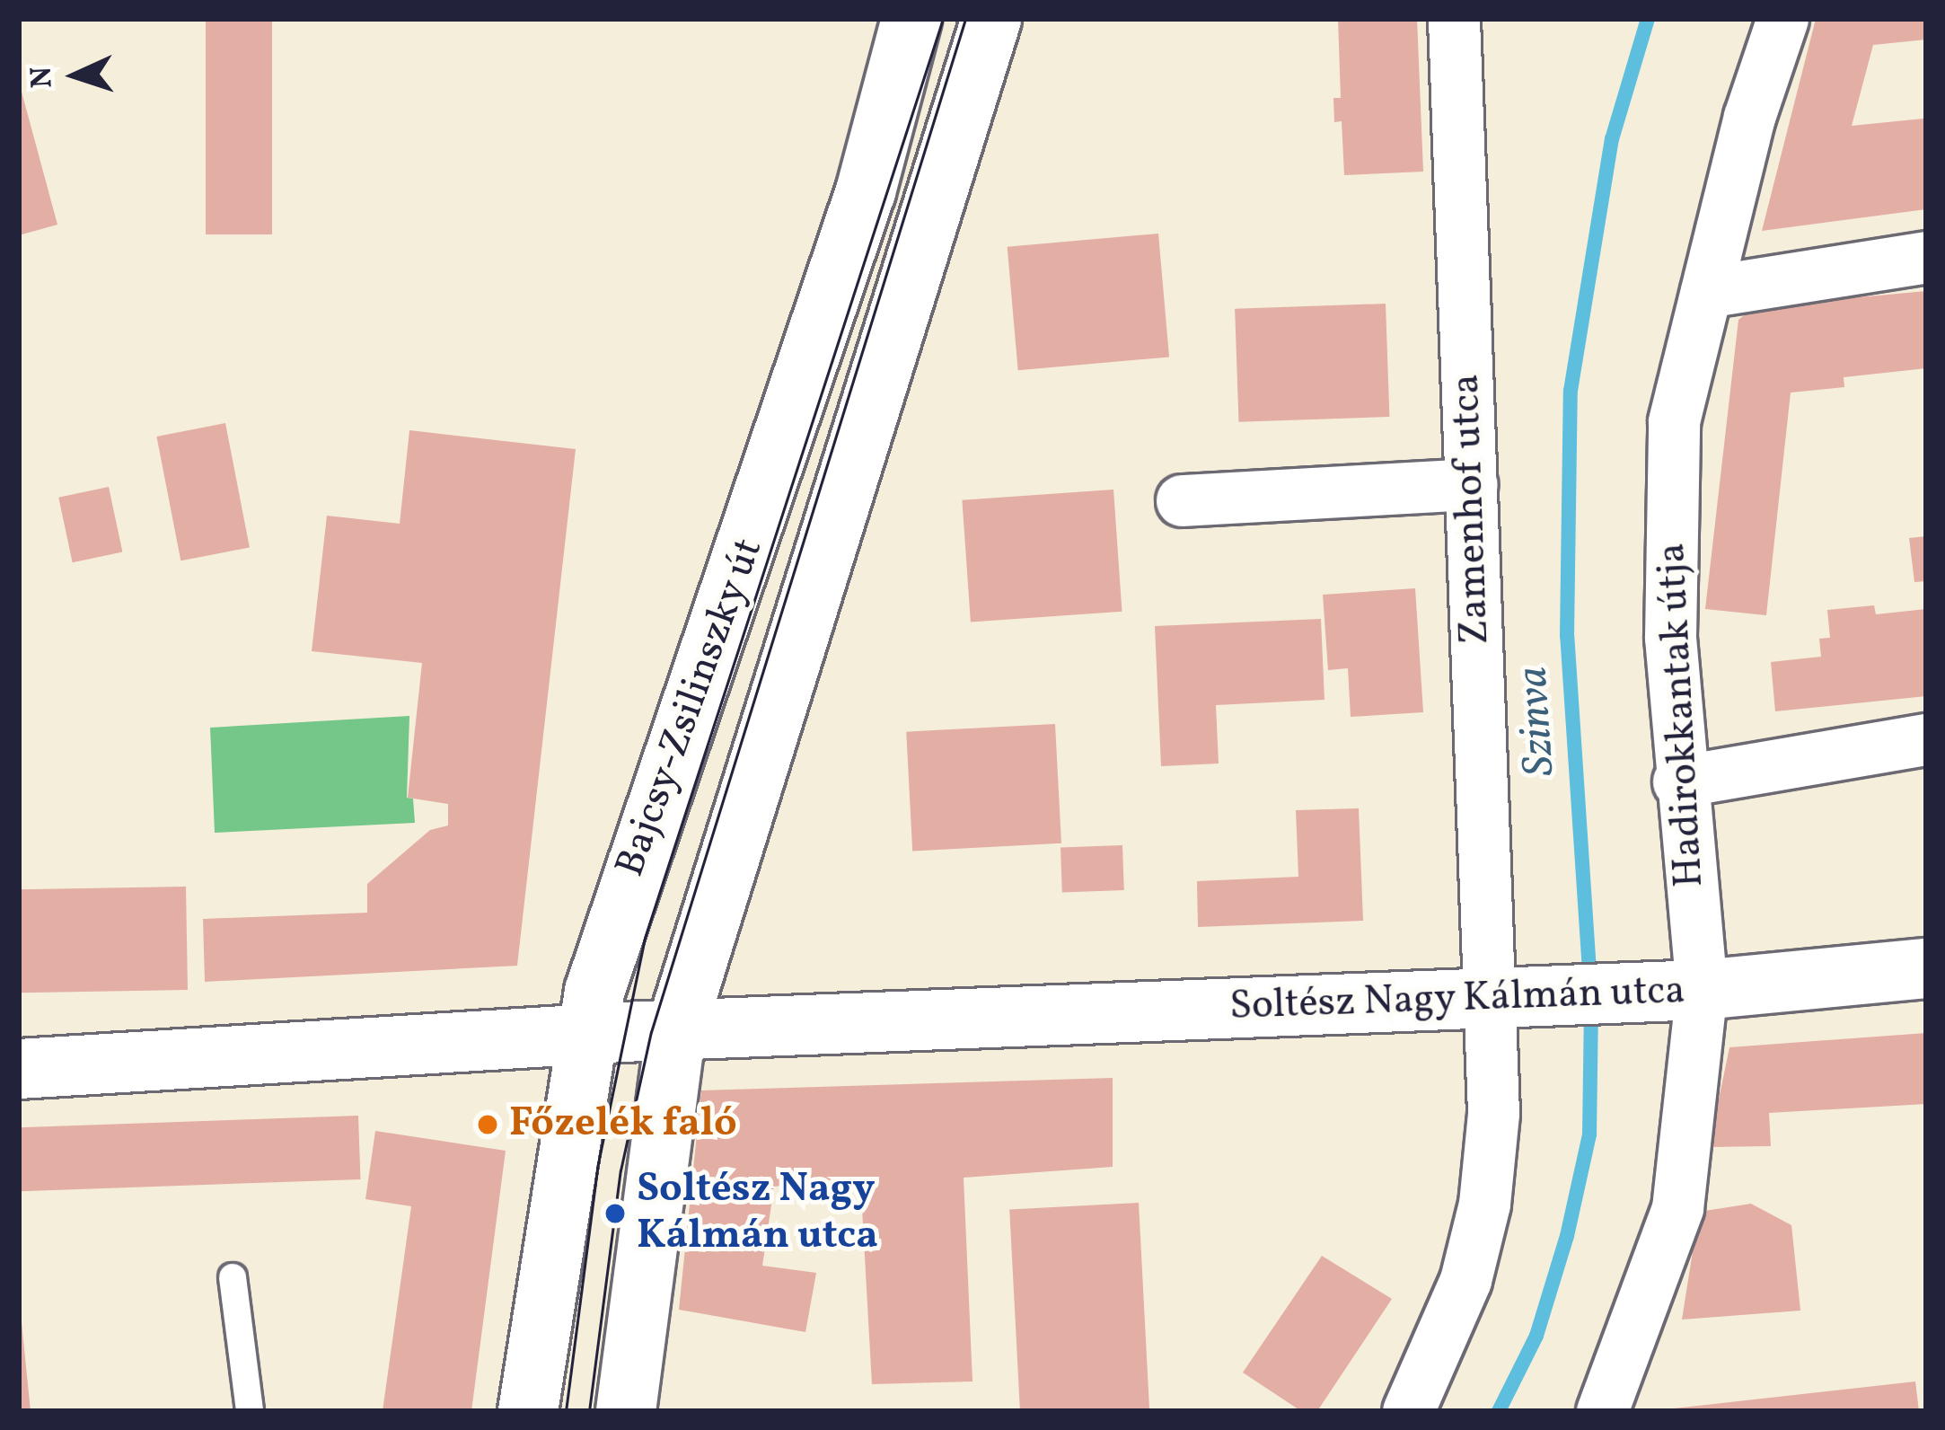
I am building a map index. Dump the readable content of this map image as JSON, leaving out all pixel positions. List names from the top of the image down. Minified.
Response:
{"streets":{"street":["Zamenhof utca","Bajcsy-Zsilinszky út","Hadirokkantak útja","Soltész Nagy Kálmán utca"]},"crossings":[["Zamenhof utca","Soltész Nagy Kálmán utca"],["Bajcsy-Zsilinszky út","Soltész Nagy Kálmán utca"],["Hadirokkantak útja","Soltész Nagy Kálmán utca"]],"water":["Szinva"],"places":["Főzelék faló","Soltész Nagy Kálmán utca"],"north":"left"}
